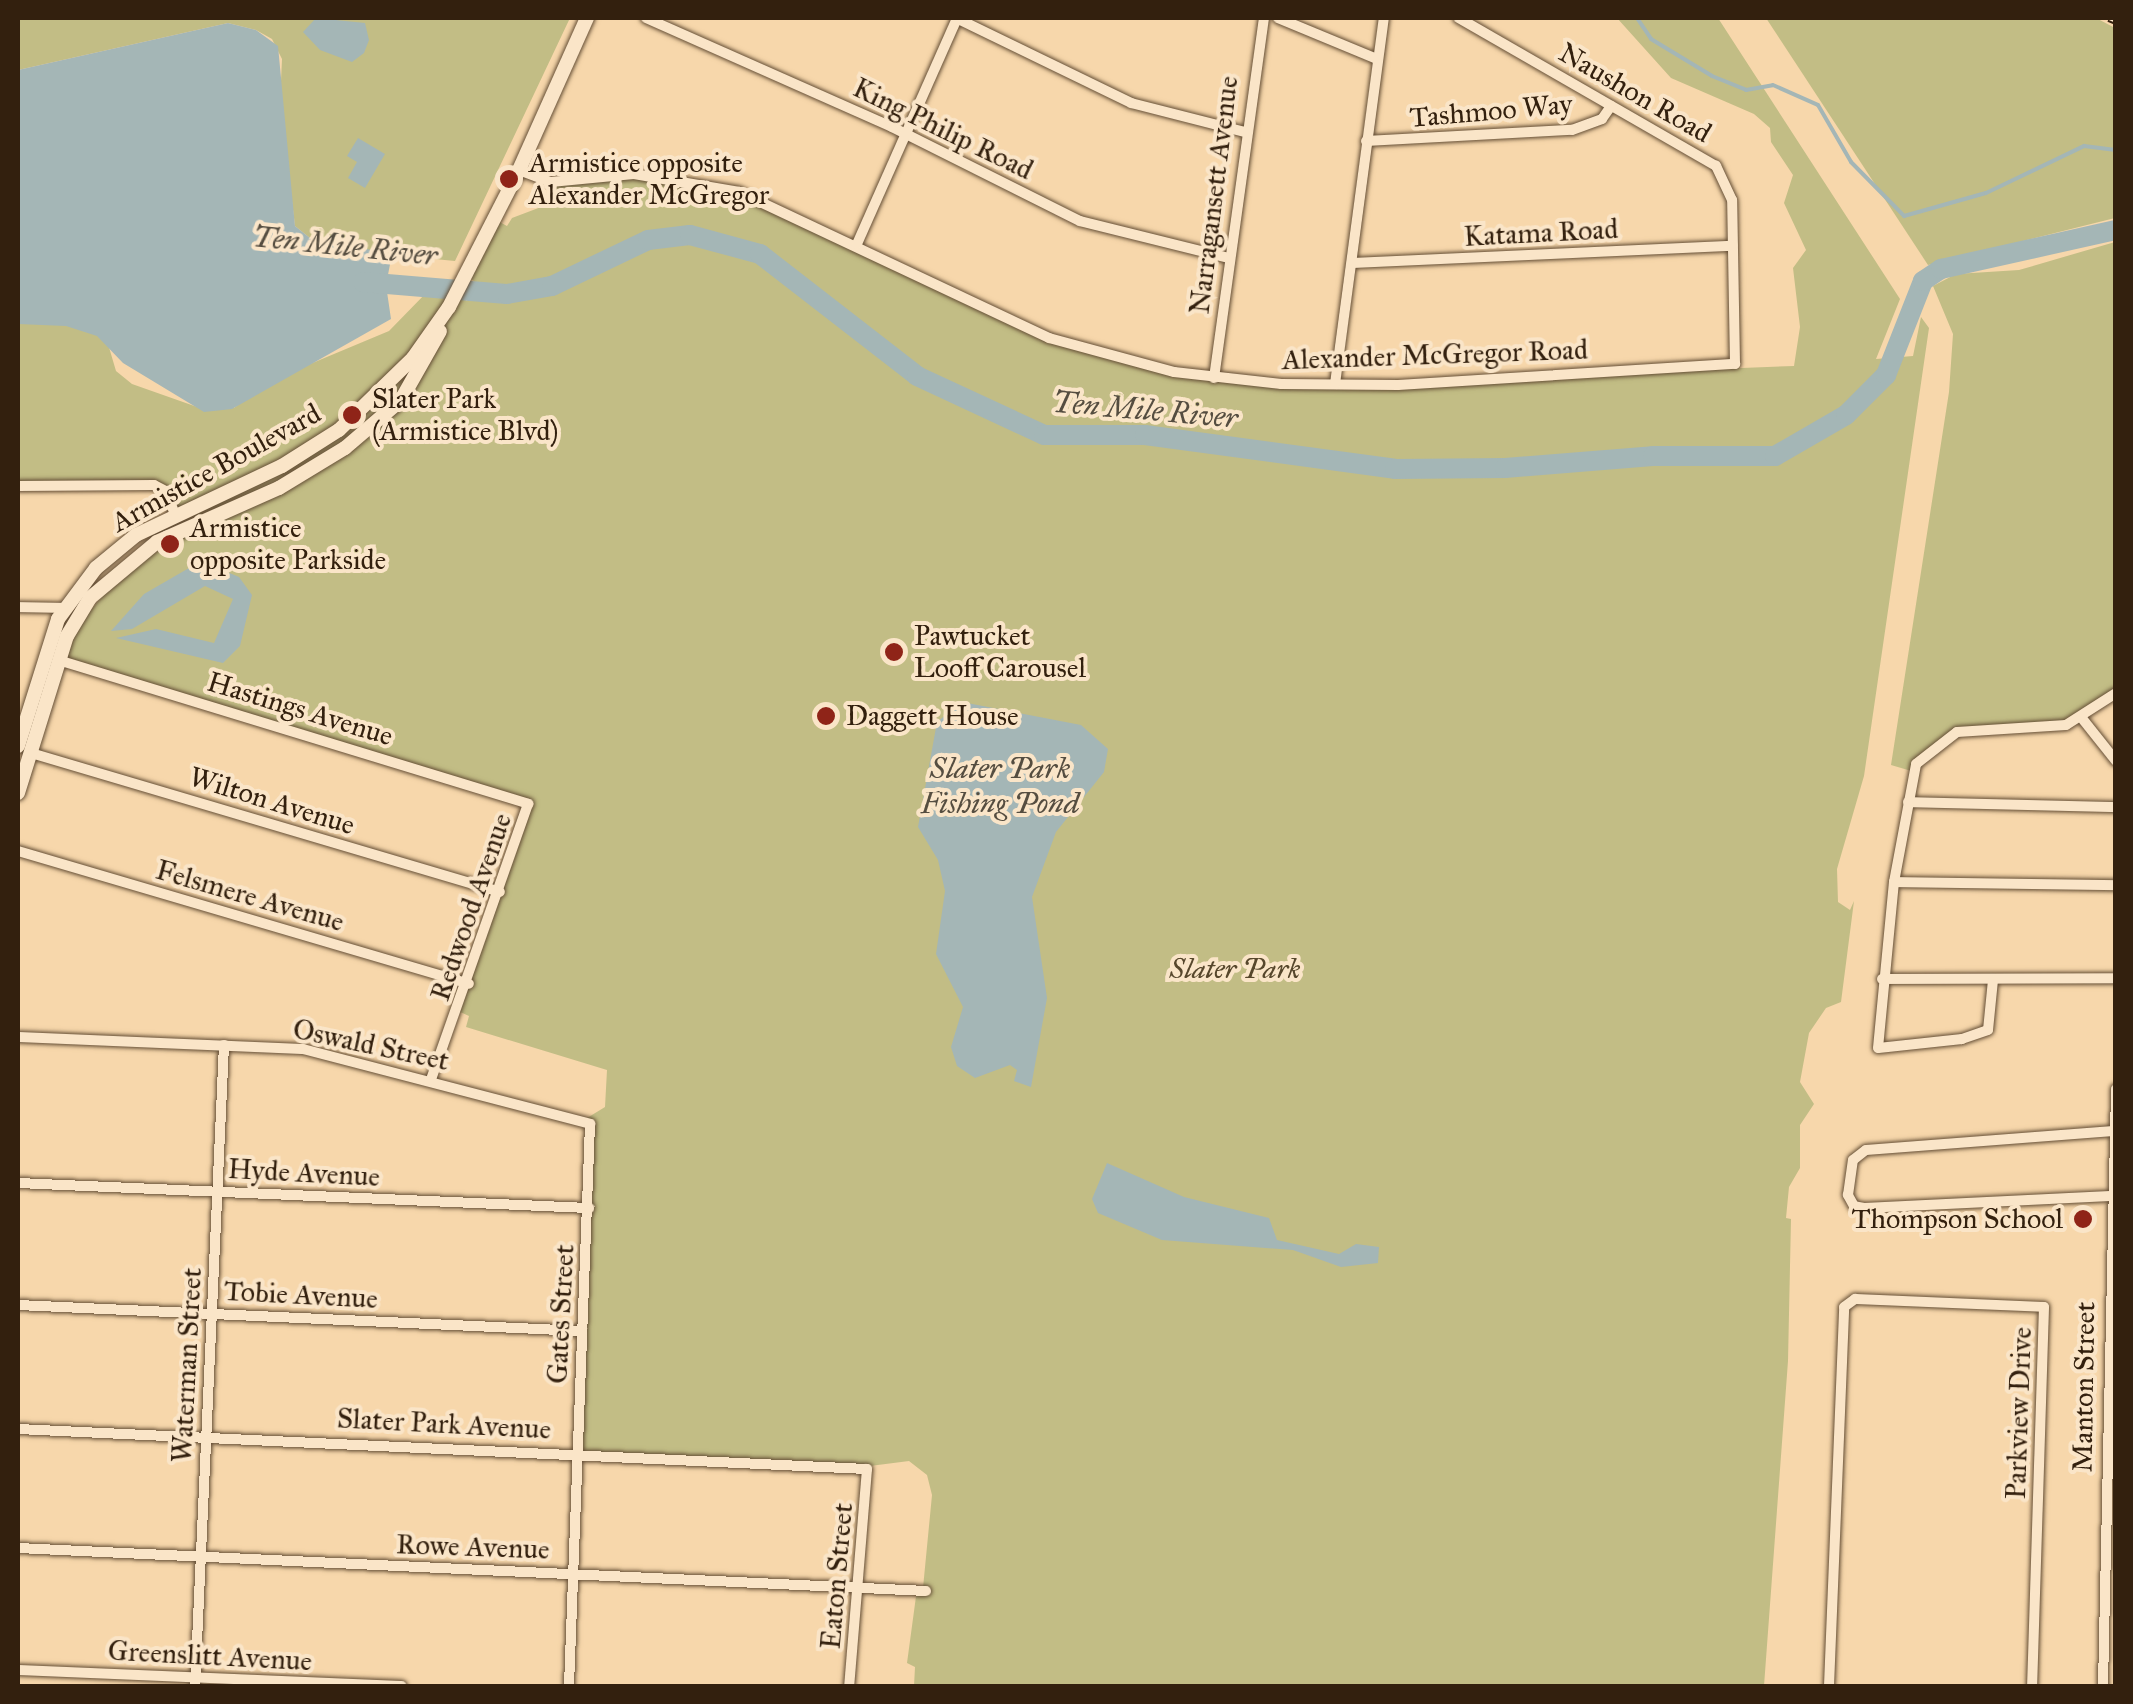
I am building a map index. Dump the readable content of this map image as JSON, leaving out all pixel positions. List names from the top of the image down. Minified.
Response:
{"streets":{"main road":["Armistice Boulevard"],"street":["Naushon Road","Tashmoo Way","King Philip Road","Narragansett Avenue","Katama Road","Alexander McGregor Road","Hastings Avenue","Wilton Avenue","Felsmere Avenue","Redwood Avenue","Oswald Street","Hyde Avenue","Tobie Avenue","Gates Street","Waterman Street","Manton Street","Parkview Drive","Slater Park Avenue","Rowe Avenue","Eaton Street","Greenslitt Avenue"]},"crossings":[["Naushon Road","Tashmoo Way"],["Naushon Road","Katama Road"],["Naushon Road","Alexander McGregor Road"],["King Philip Road","Narragansett Avenue"],["Narragansett Avenue","Alexander McGregor Road"],["Alexander McGregor Road","Armistice Boulevard"],["Armistice Boulevard","Hastings Avenue"],["Armistice Boulevard","Wilton Avenue"],["Hastings Avenue","Redwood Avenue"],["Wilton Avenue","Redwood Avenue"],["Felsmere Avenue","Redwood Avenue"],["Redwood Avenue","Oswald Street"],["Oswald Street","Gates Street"],["Oswald Street","Waterman Street"],["Hyde Avenue","Gates Street"],["Hyde Avenue","Waterman Street"],["Tobie Avenue","Gates Street"],["Tobie Avenue","Waterman Street"],["Gates Street","Slater Park Avenue"],["Gates Street","Rowe Avenue"],["Waterman Street","Slater Park Avenue"],["Waterman Street","Rowe Avenue"],["Waterman Street","Greenslitt Avenue"],["Slater Park Avenue","Eaton Street"],["Rowe Avenue","Eaton Street"]],"water":["Ten Mile River","Slater Park Fishing Pond"],"parks":["Slater Park"],"places":["Armistice opposite Alexander McGregor","Slater Park (Armistice Blvd)","Armistice opposite Parkside","Pawtucket Looff Carousel","Daggett House","Thompson School"]}
